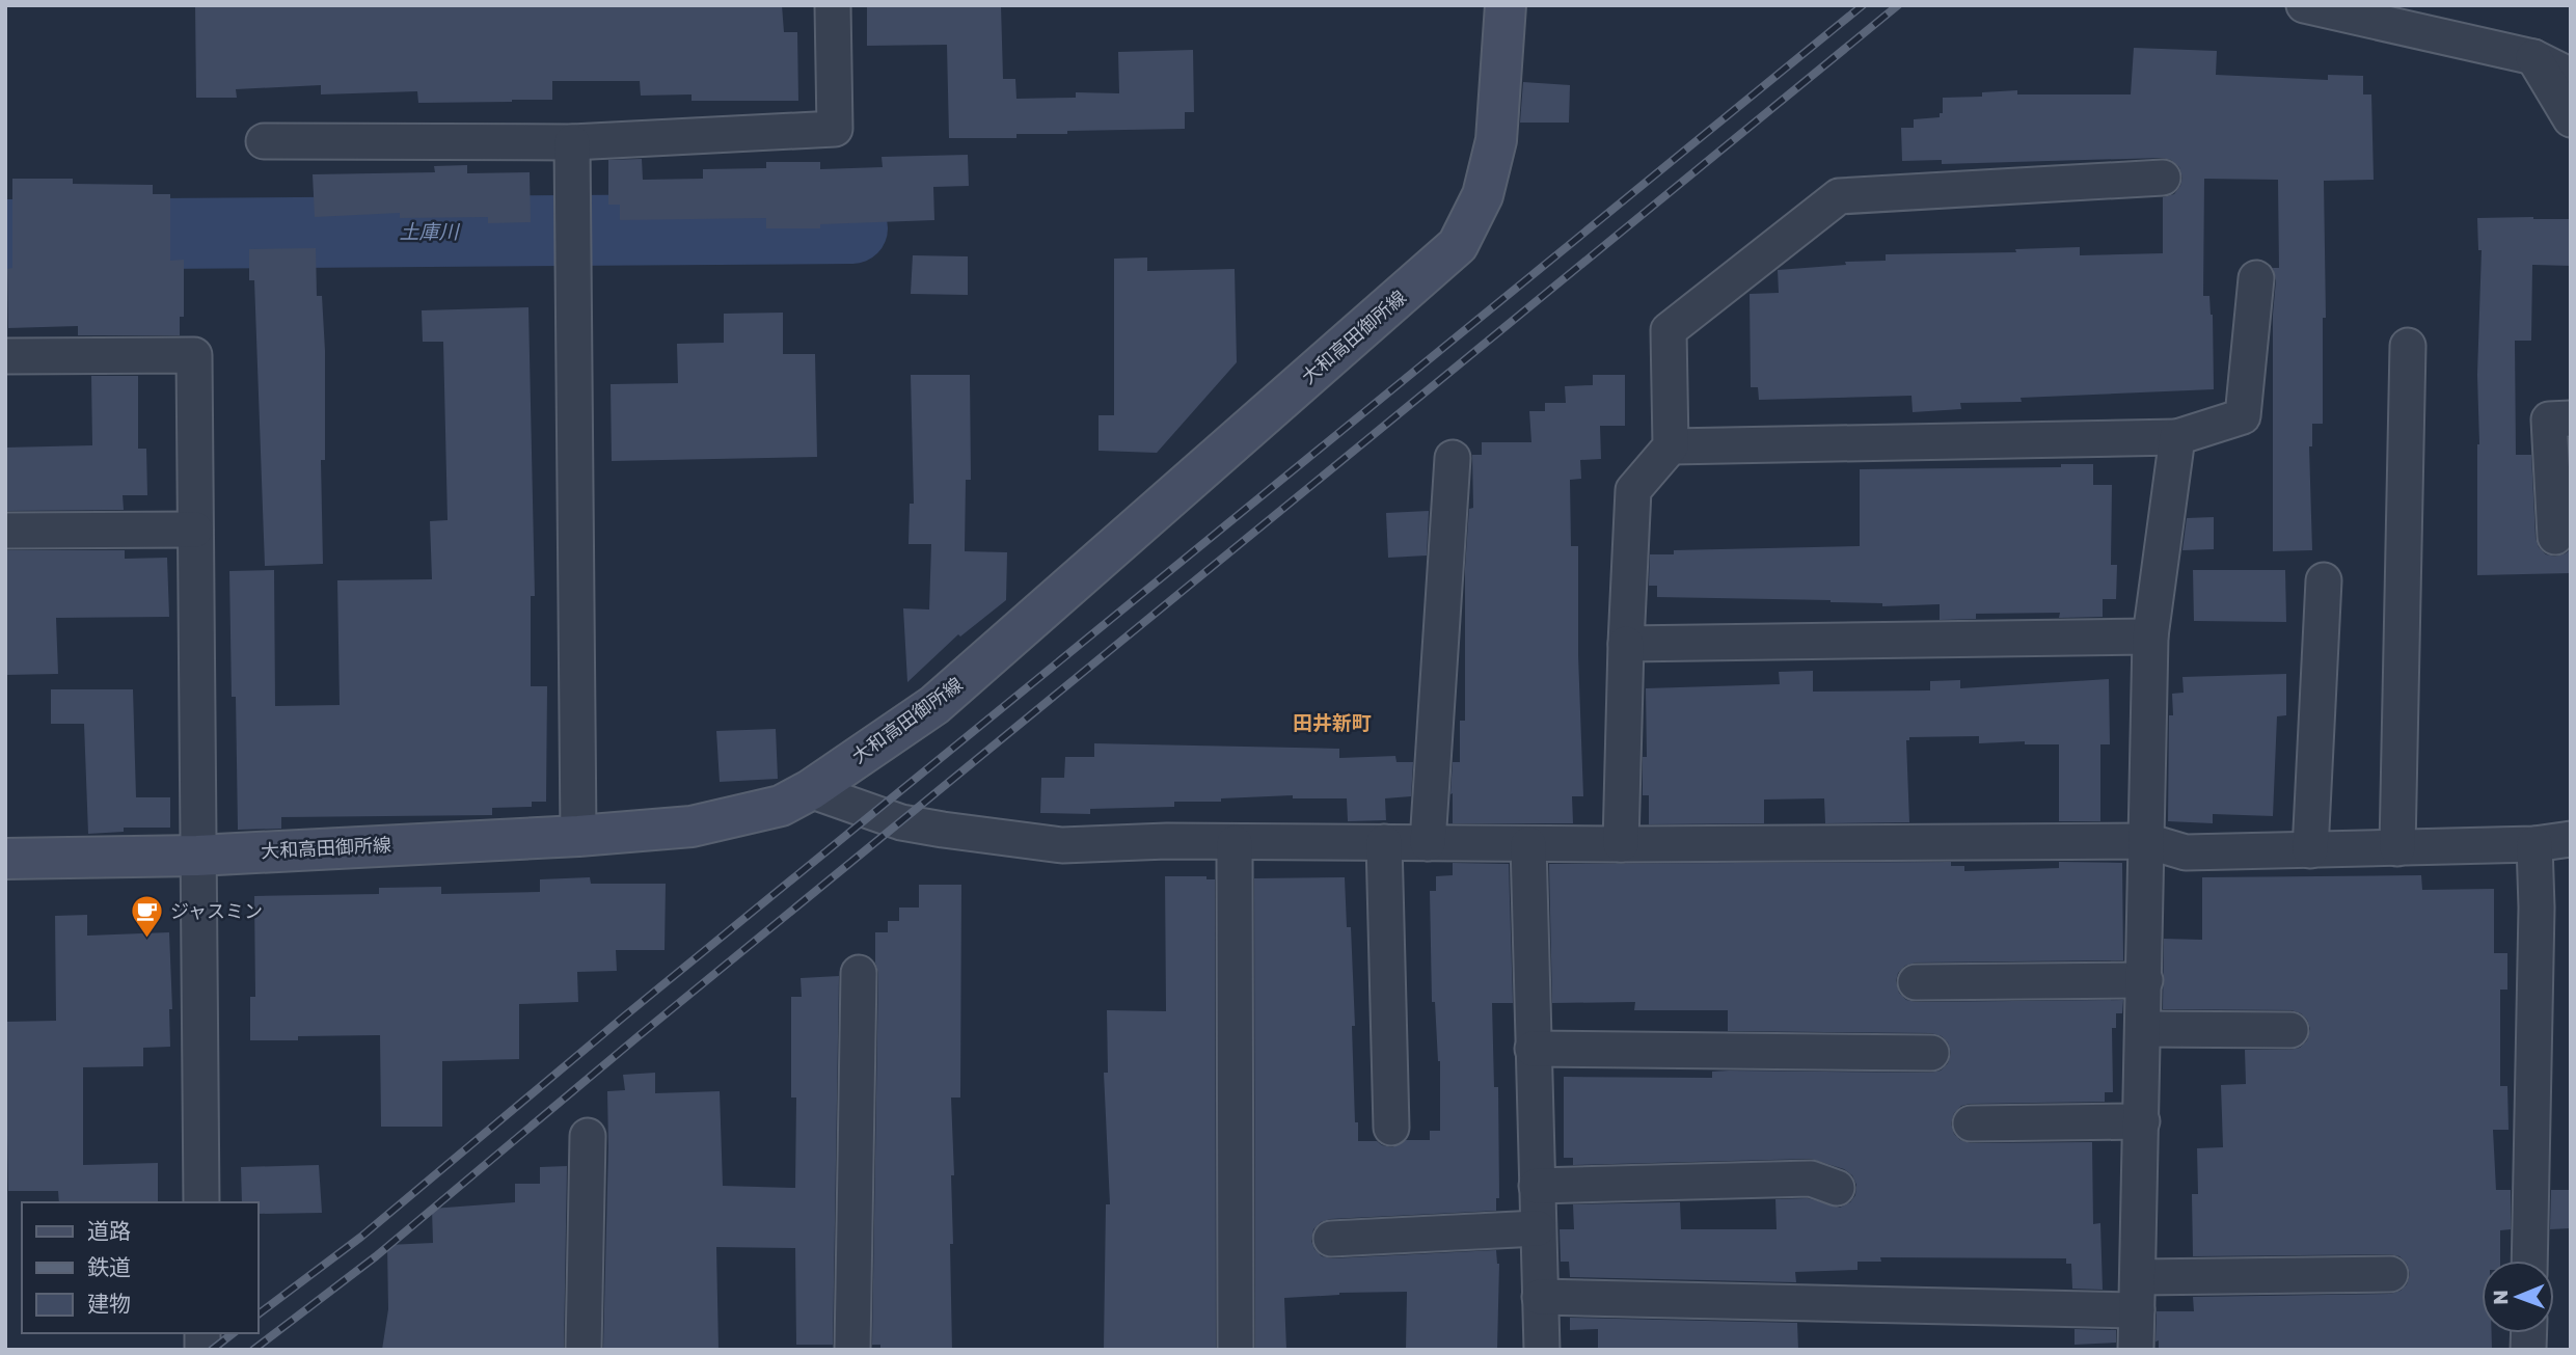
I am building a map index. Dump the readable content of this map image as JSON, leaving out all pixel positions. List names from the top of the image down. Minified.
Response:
{"streets":{"main road":["大和高田御所線"]},"districts":["田井新町"],"water":["土庫川"],"places":{"cafe":["ジャスミン"]},"legend":["道路","鉄道","建物"],"north":"left"}
